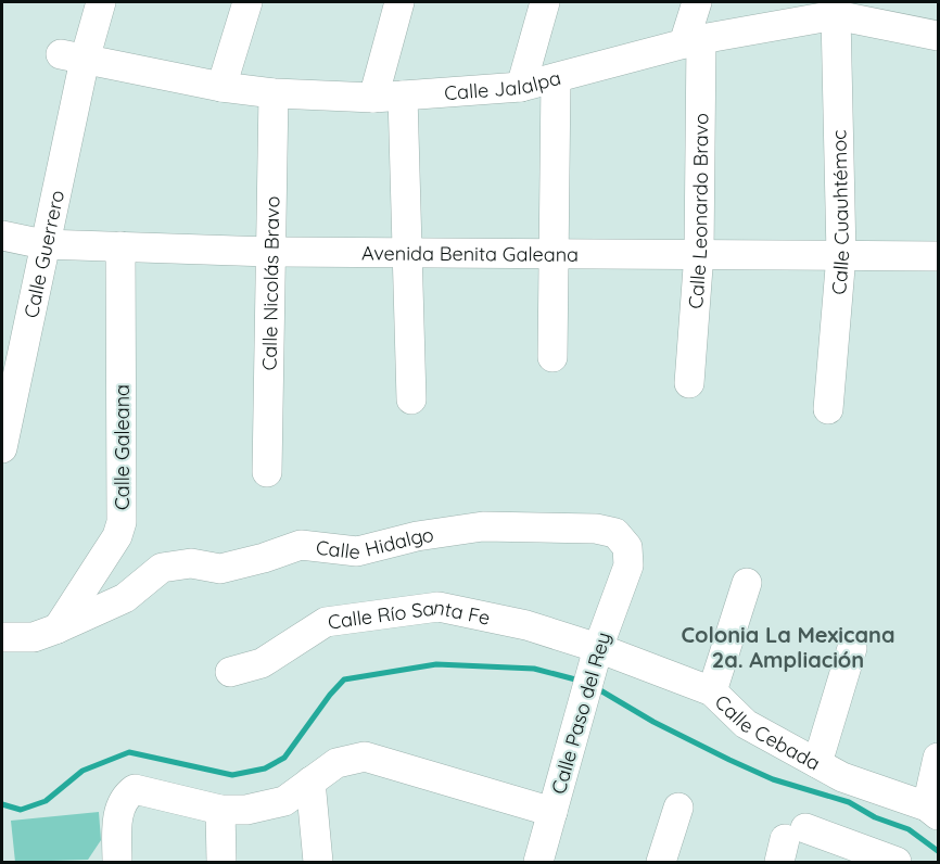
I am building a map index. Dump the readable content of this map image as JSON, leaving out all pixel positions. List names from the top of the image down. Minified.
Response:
{"streets":{"street":["Calle Jalalpa","Calle Leonardo Bravo","Calle Cuauhtémoc","Avenida Benita Galeana","Calle Guerrero","Calle Nicolás Bravo","Calle Galeana","Calle Hidalgo","Calle Río Santa Fe","Calle Paso del Rey","Calle Cebada"]},"crossings":[["Calle Jalalpa","Calle Leonardo Bravo"],["Calle Jalalpa","Calle Cuauhtémoc"],["Calle Jalalpa","Calle Guerrero"],["Calle Jalalpa","Calle Nicolás Bravo"],["Calle Leonardo Bravo","Avenida Benita Galeana"],["Calle Cuauhtémoc","Avenida Benita Galeana"],["Avenida Benita Galeana","Calle Guerrero"],["Avenida Benita Galeana","Calle Nicolás Bravo"],["Avenida Benita Galeana","Calle Galeana"],["Calle Galeana","Calle Hidalgo"],["Calle Hidalgo","Calle Paso del Rey"],["Calle Río Santa Fe","Calle Paso del Rey"],["Calle Río Santa Fe","Calle Cebada"],["Calle Paso del Rey","Calle Cebada"]],"districts":["Colonia La Mexicana 2a. Ampliación"]}
